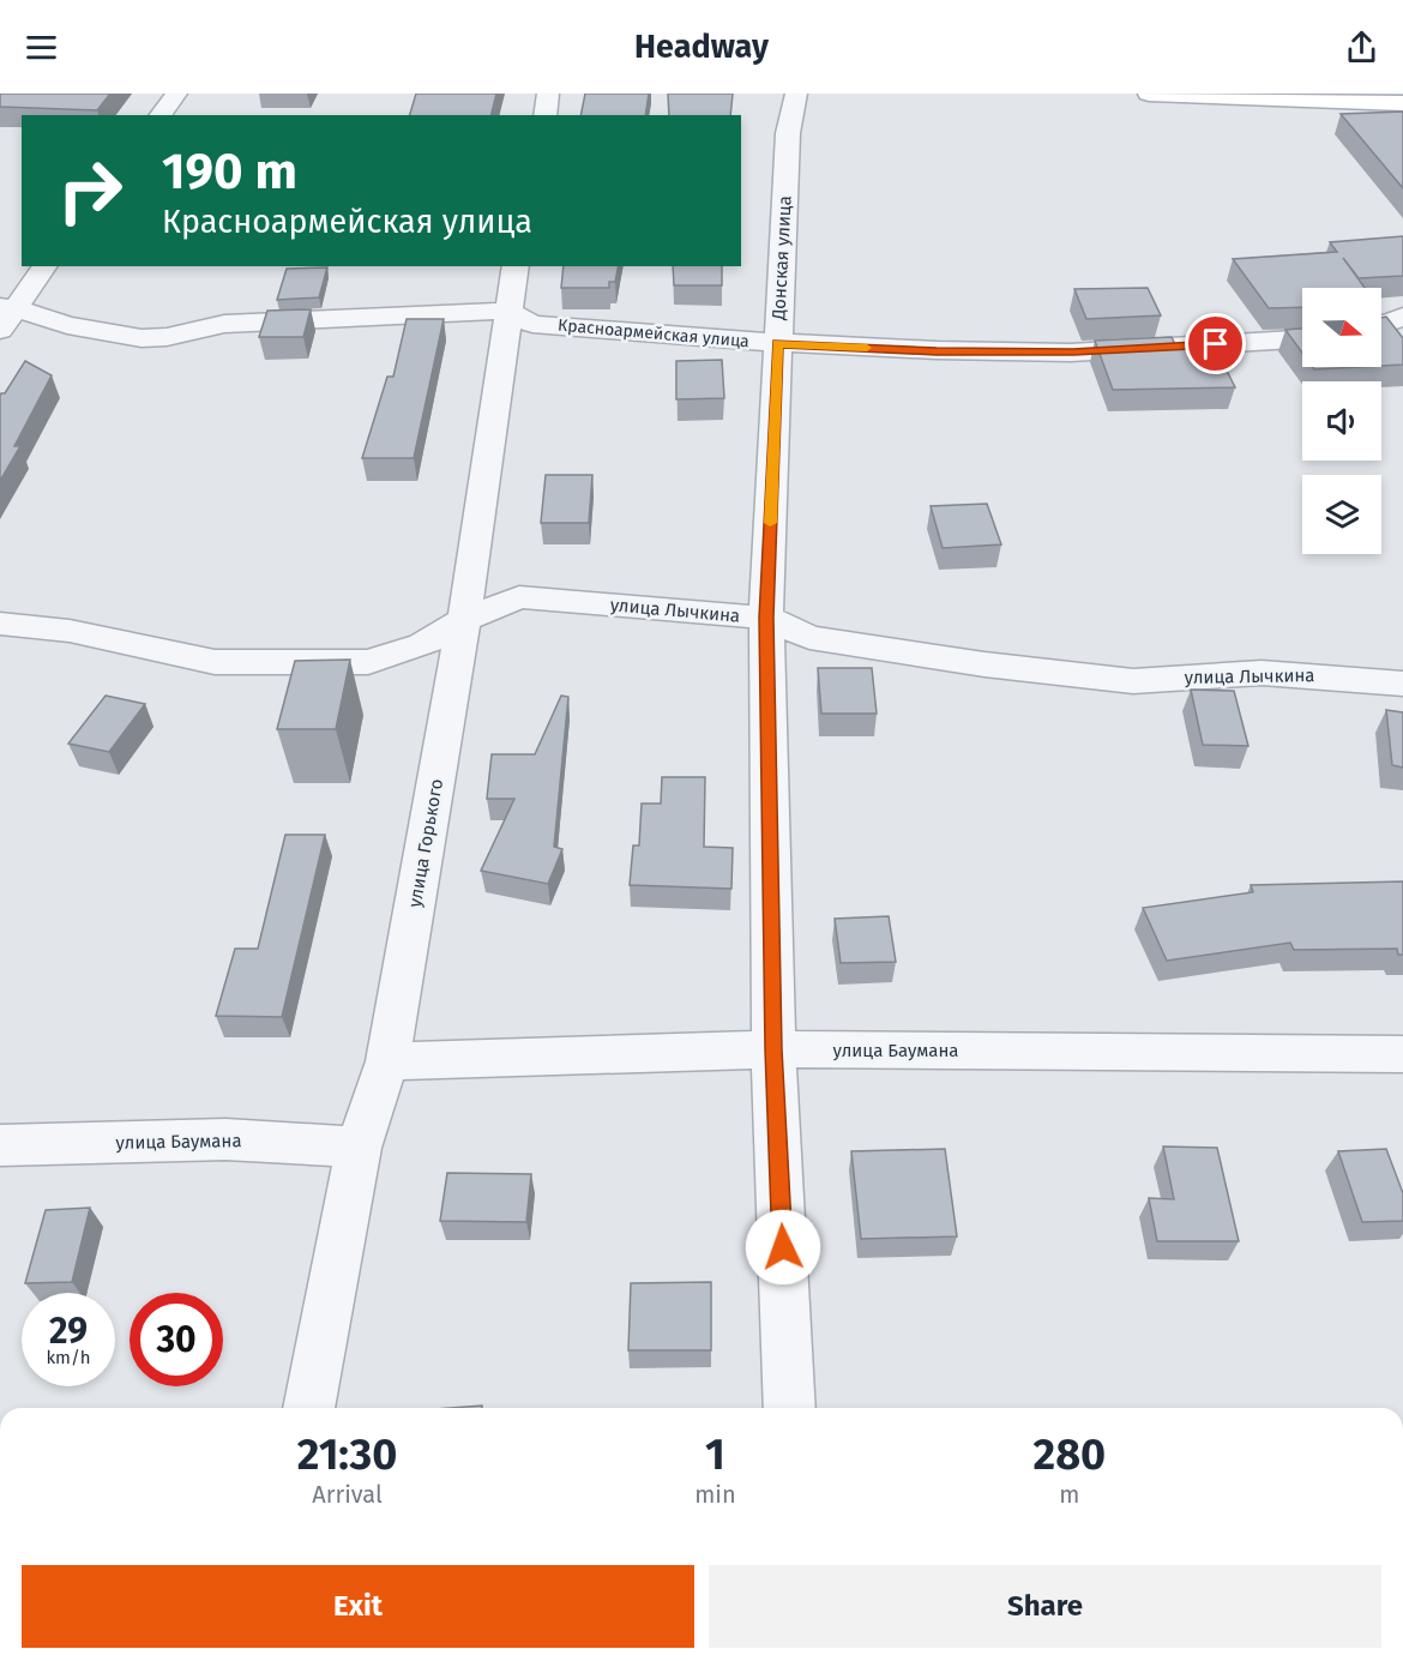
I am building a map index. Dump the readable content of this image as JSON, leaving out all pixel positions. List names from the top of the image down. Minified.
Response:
{"streets":{"street":["Донская улица","Красноармейская улица","улица Лычкина","улица Горького","улица Баумана"]},"crossings":[["Донская улица","Красноармейская улица"],["Донская улица","улица Лычкина"],["Донская улица","улица Баумана"],["Красноармейская улица","улица Горького"],["улица Лычкина","улица Горького"],["улица Горького","улица Баумана"]],"north":"right","page":{"header":"Headway","turn":["190 m","Красноармейская улица"],"speed":"29 km/h","limit":"30","eta":["21:30","Arrival","1","min","280","m"],"buttons":["Exit","Share"]}}
